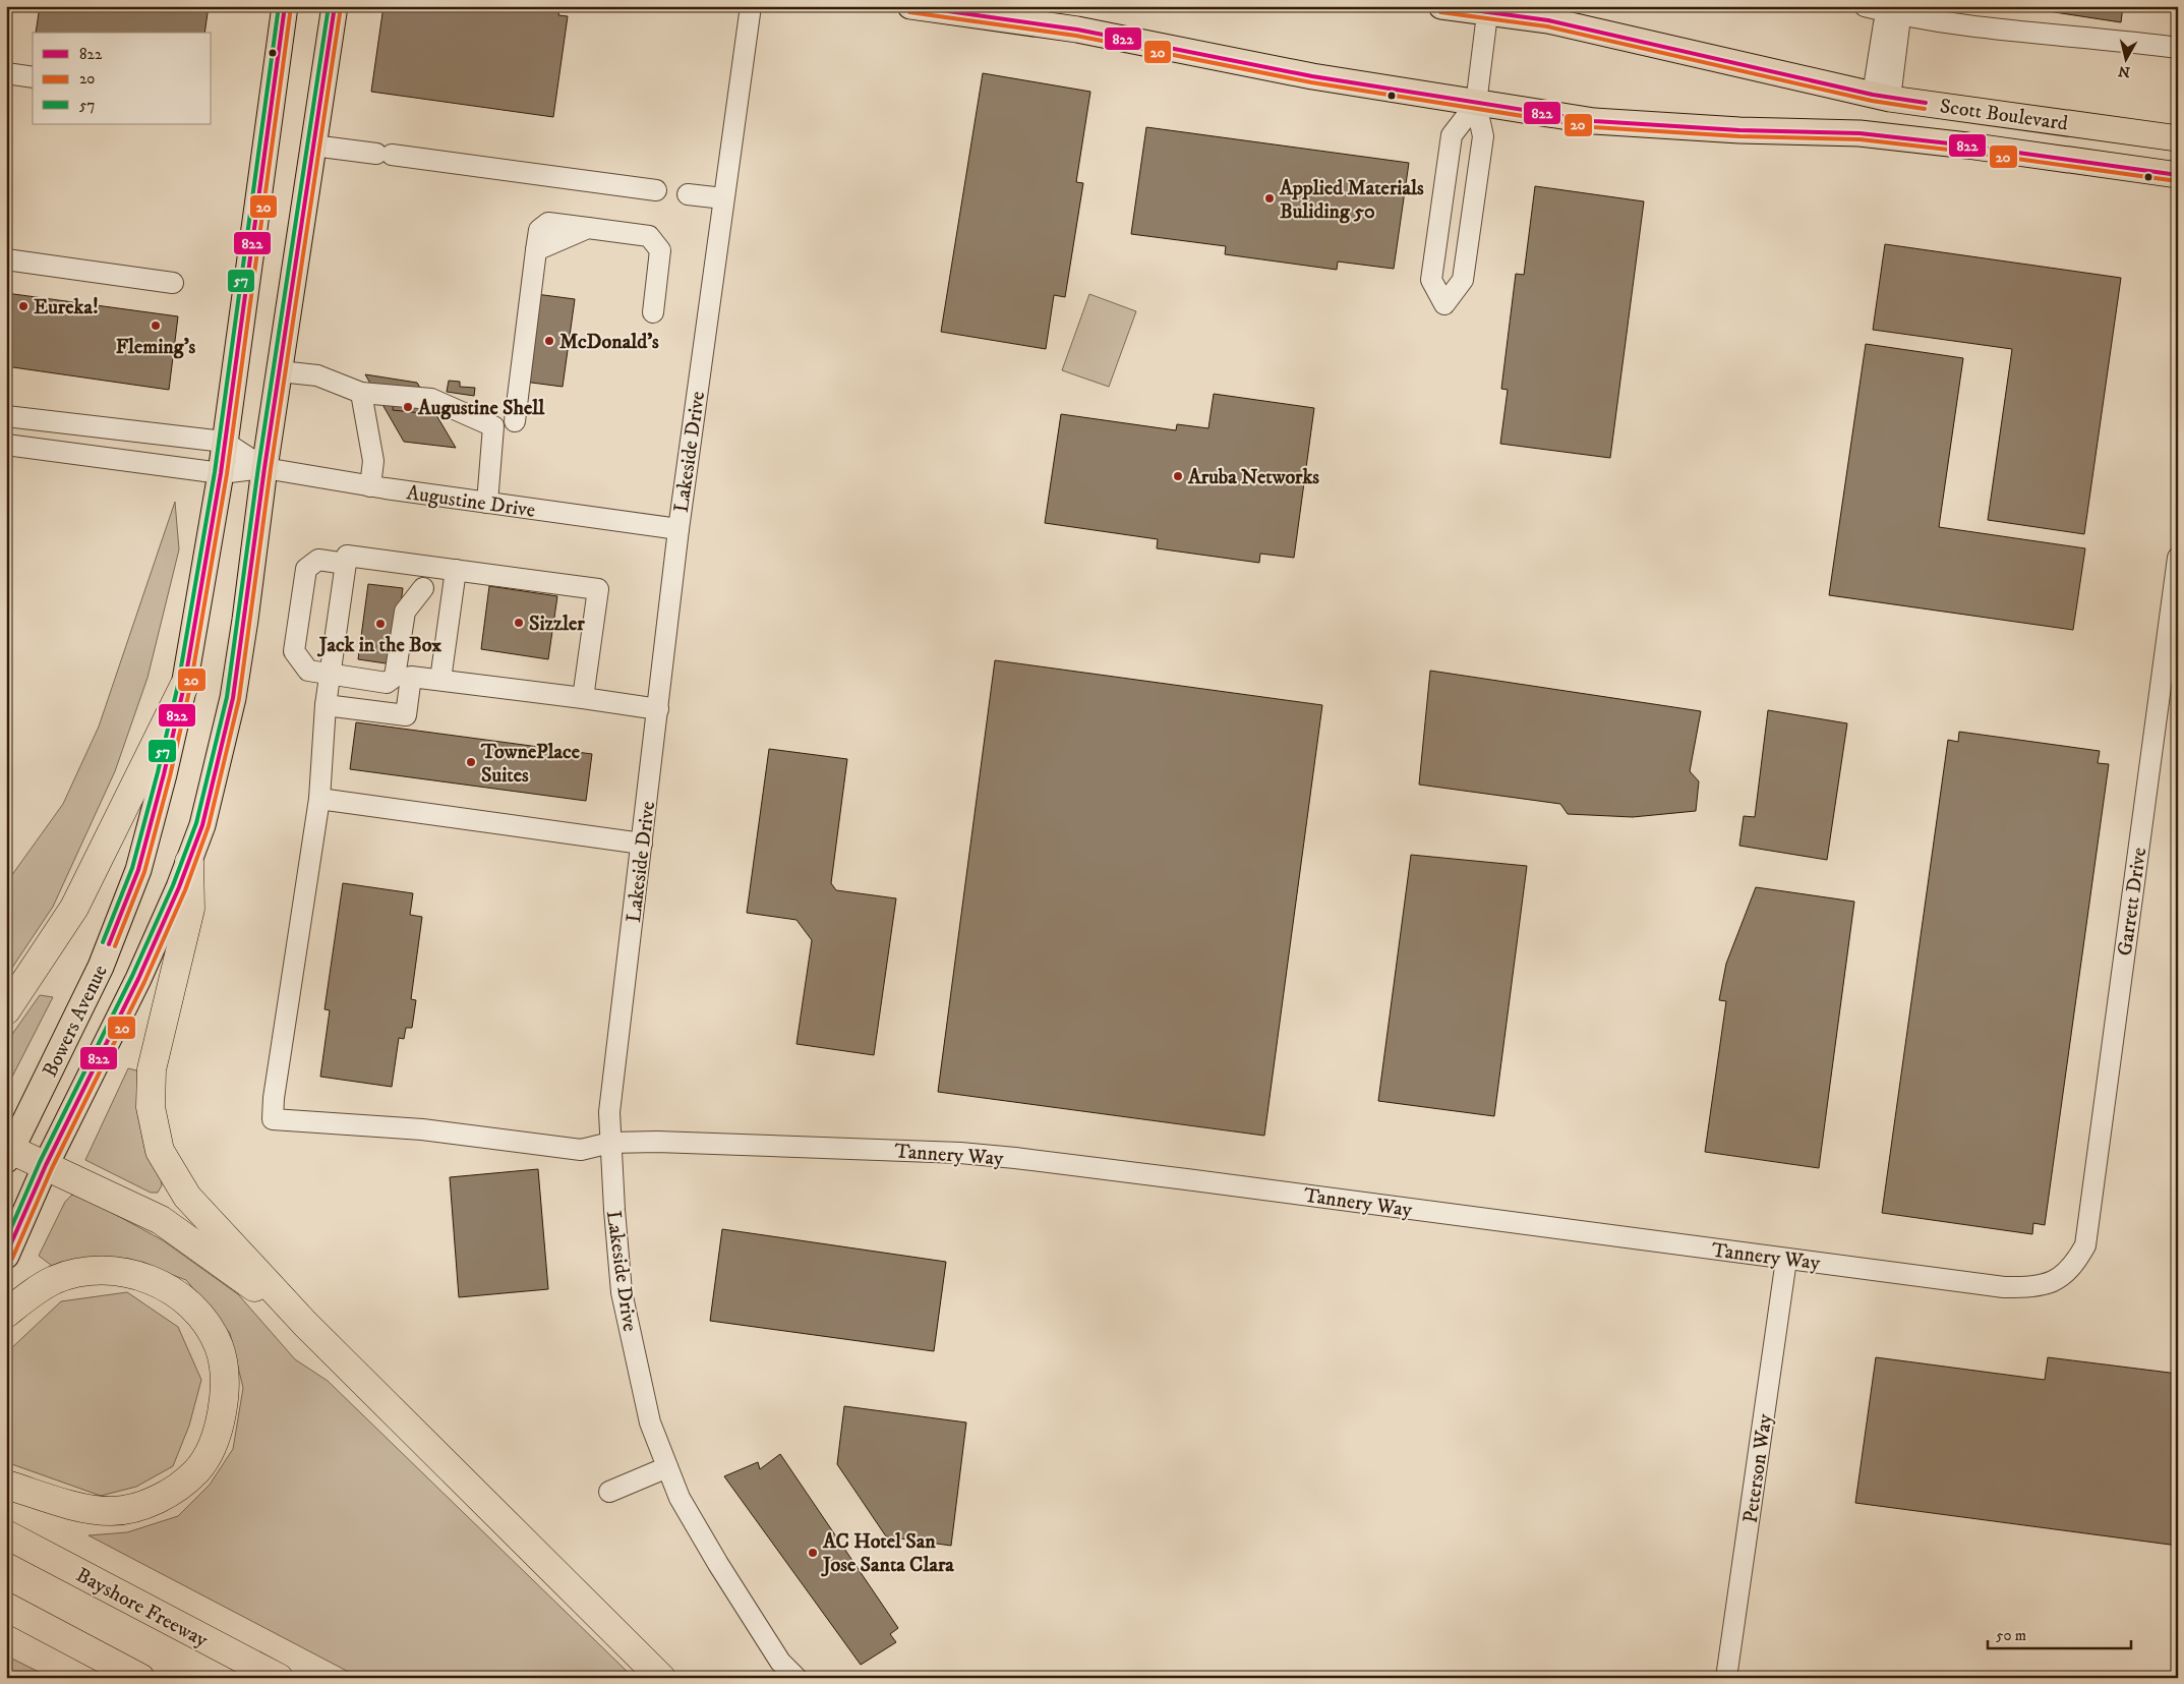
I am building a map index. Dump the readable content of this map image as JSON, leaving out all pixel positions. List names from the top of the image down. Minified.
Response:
{"streets":{"highway":["Bayshore Freeway"],"main road":["Scott Boulevard","Bowers Avenue"],"street":["Lakeside Drive","Augustine Drive","Garrett Drive","Tannery Way","Peterson Way"]},"crossings":[["Lakeside Drive","Augustine Drive"],["Lakeside Drive","Tannery Way"],["Augustine Drive","Bowers Avenue"],["Garrett Drive","Tannery Way"],["Tannery Way","Peterson Way"]],"places":["Applied Materials Buliding 50","Eureka!","Fleming's","McDonald's","Augustine Shell","Aruba Networks","Sizzler","Jack in the Box","TownePlace Suites","AC Hotel San Jose Santa Clara"],"lines":["transit line 822","transit line 57","transit line 20"],"legend":["822","20","57"],"scale_bar":"50 m","north":"bottom"}
